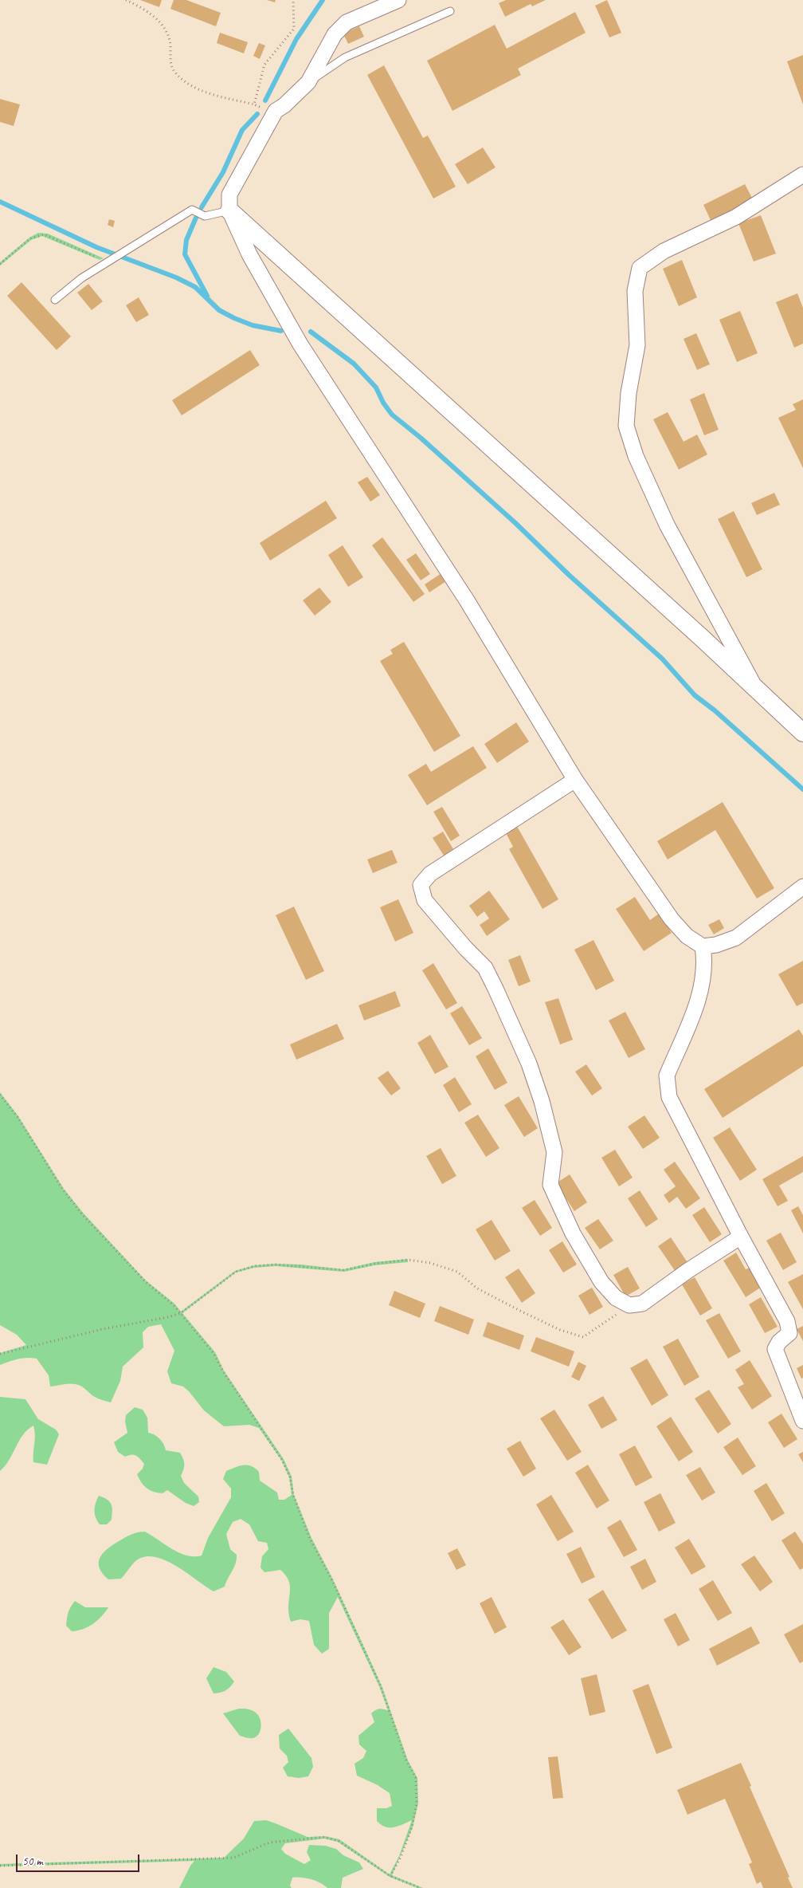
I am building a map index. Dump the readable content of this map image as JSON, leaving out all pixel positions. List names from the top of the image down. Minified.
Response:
{"scale_bar":"50 m"}
